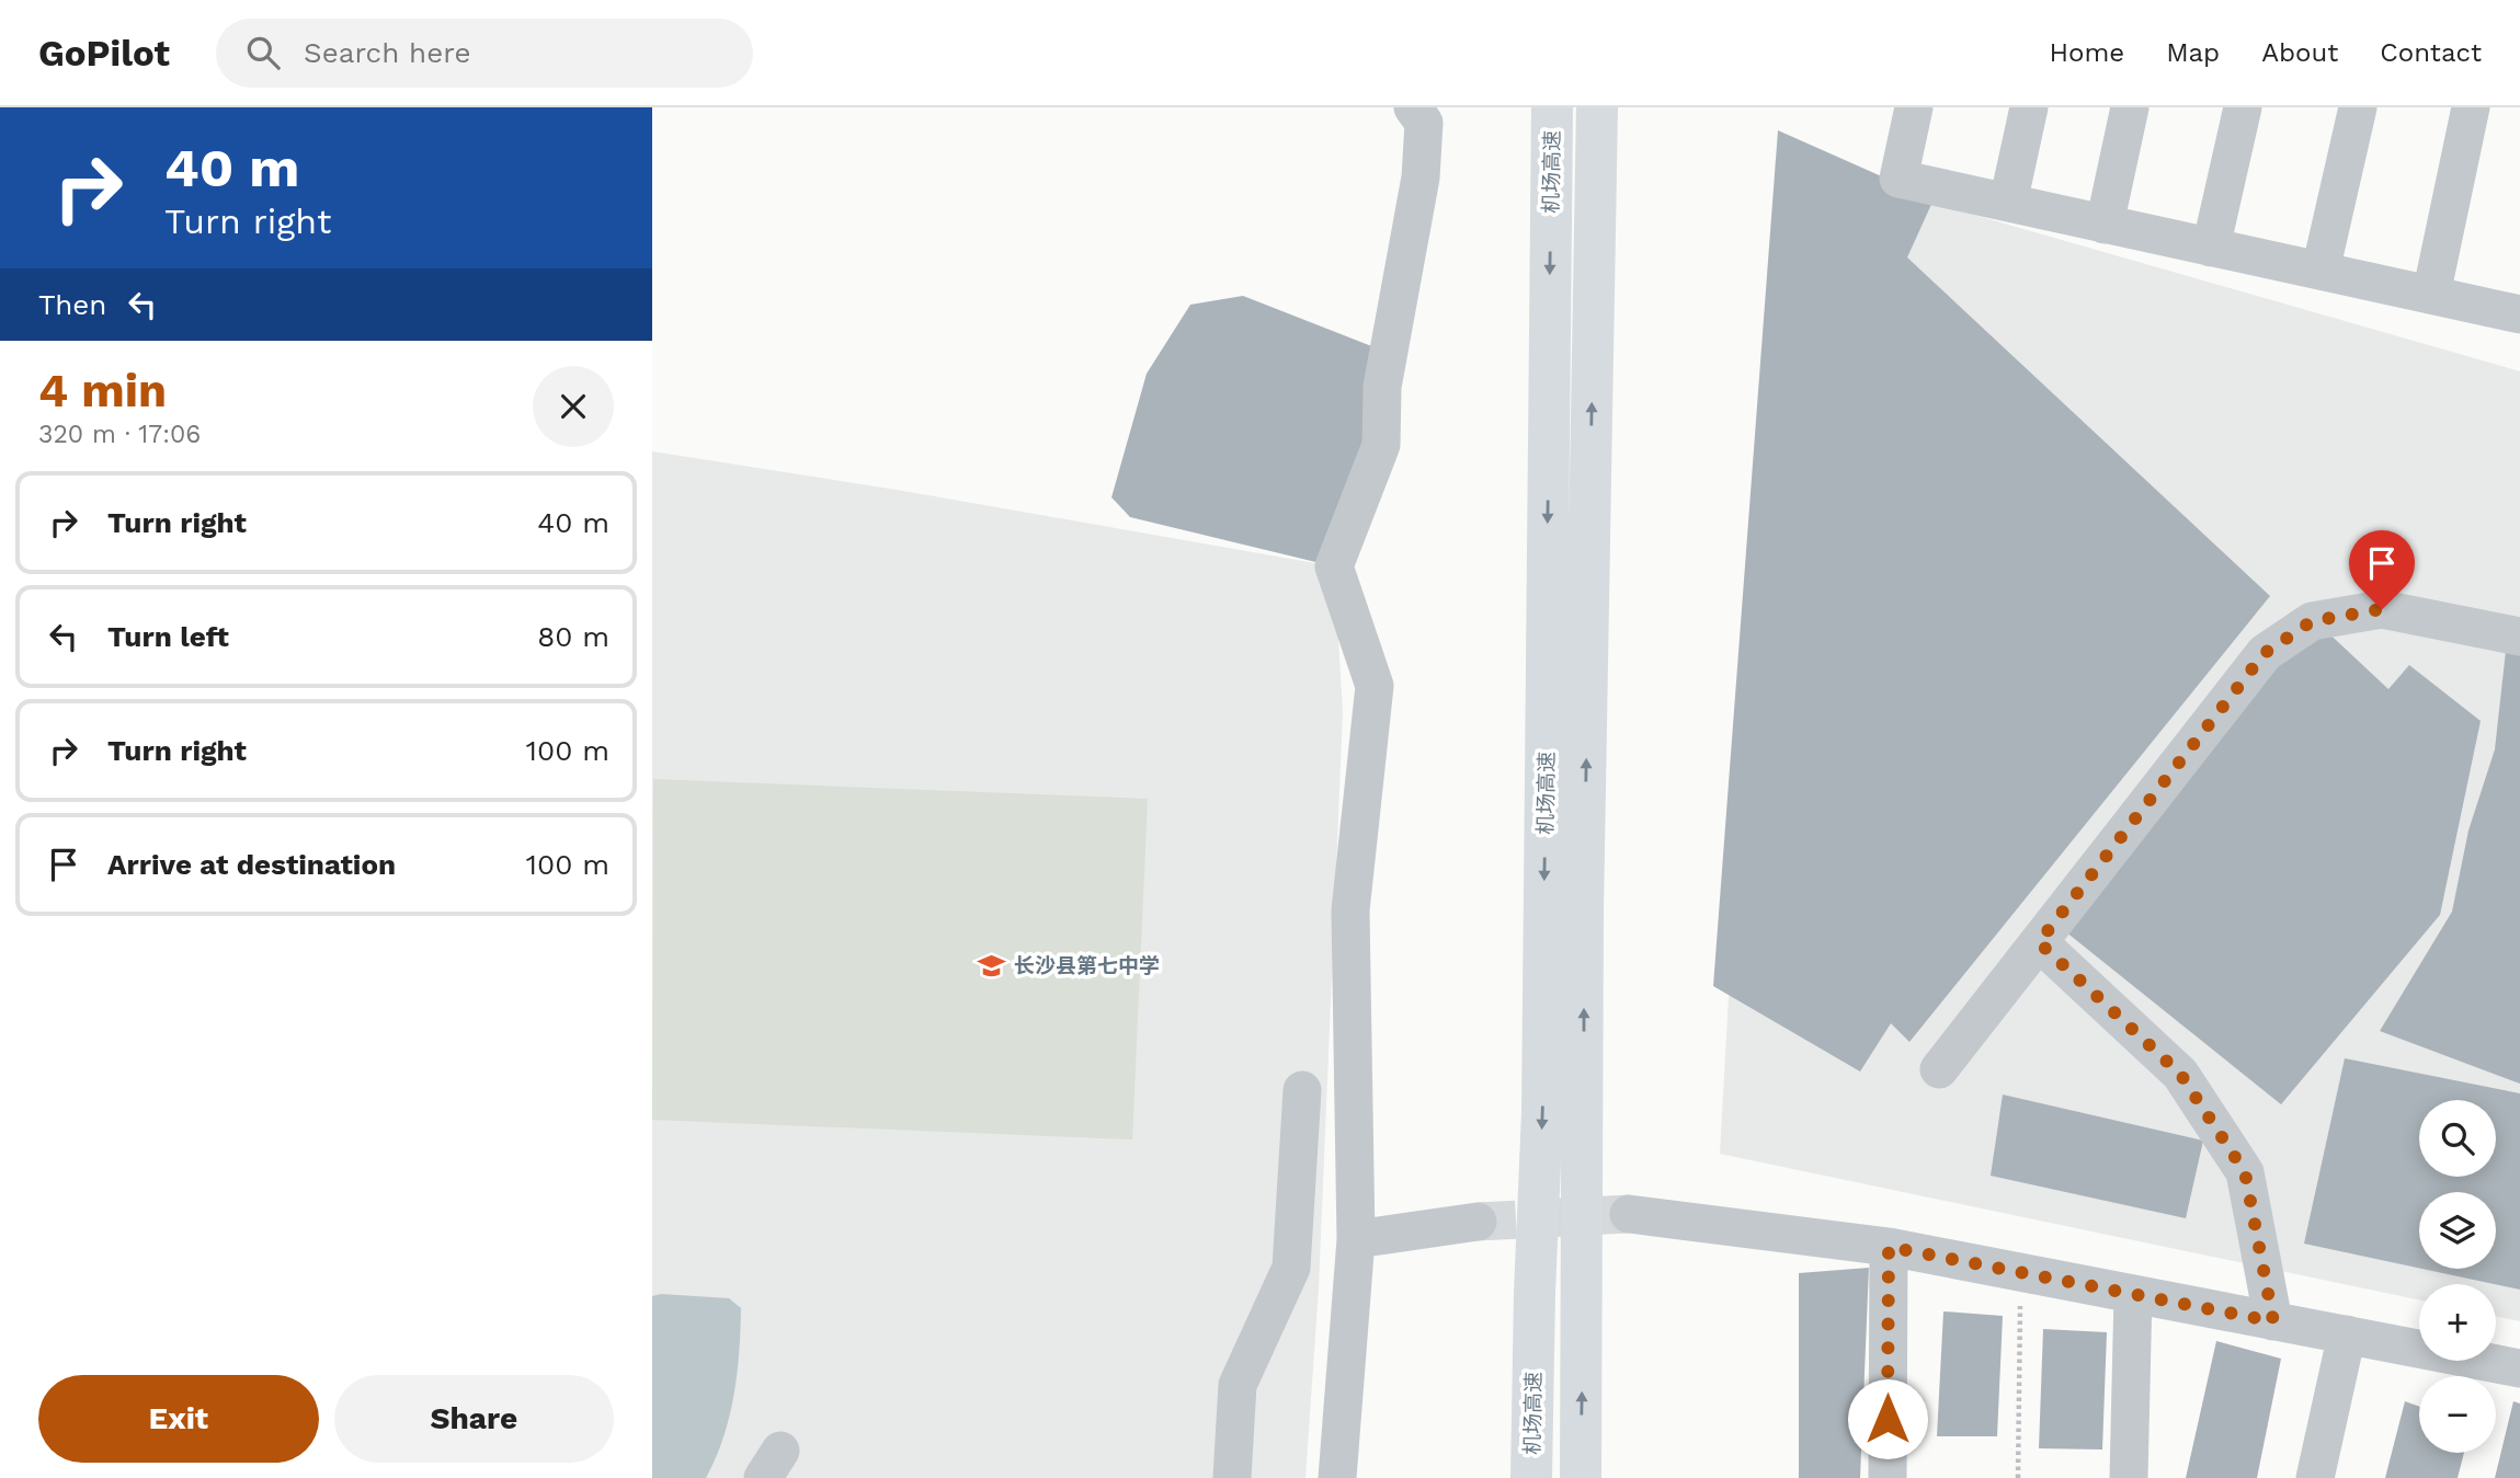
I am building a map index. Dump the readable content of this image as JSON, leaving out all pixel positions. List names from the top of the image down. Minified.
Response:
{"streets":{"highway":["机场高速"]},"places":{"school or university":["长沙县第七中学"]},"page":{"header":"GoPilot","search":"Search here","nav":["Home","Map","About","Contact"],"turn":["40 m","Turn right"],"then":"Then","heading":["4 min","320 m · 17:06"],"list":[{"name":"Turn right","value":"40 m"},{"name":"Turn left","value":"80 m"},{"name":"Turn right","value":"100 m"},{"name":"Arrive at destination","value":"100 m"}],"map_buttons":["+","−"],"buttons":["Exit","Share"]}}
